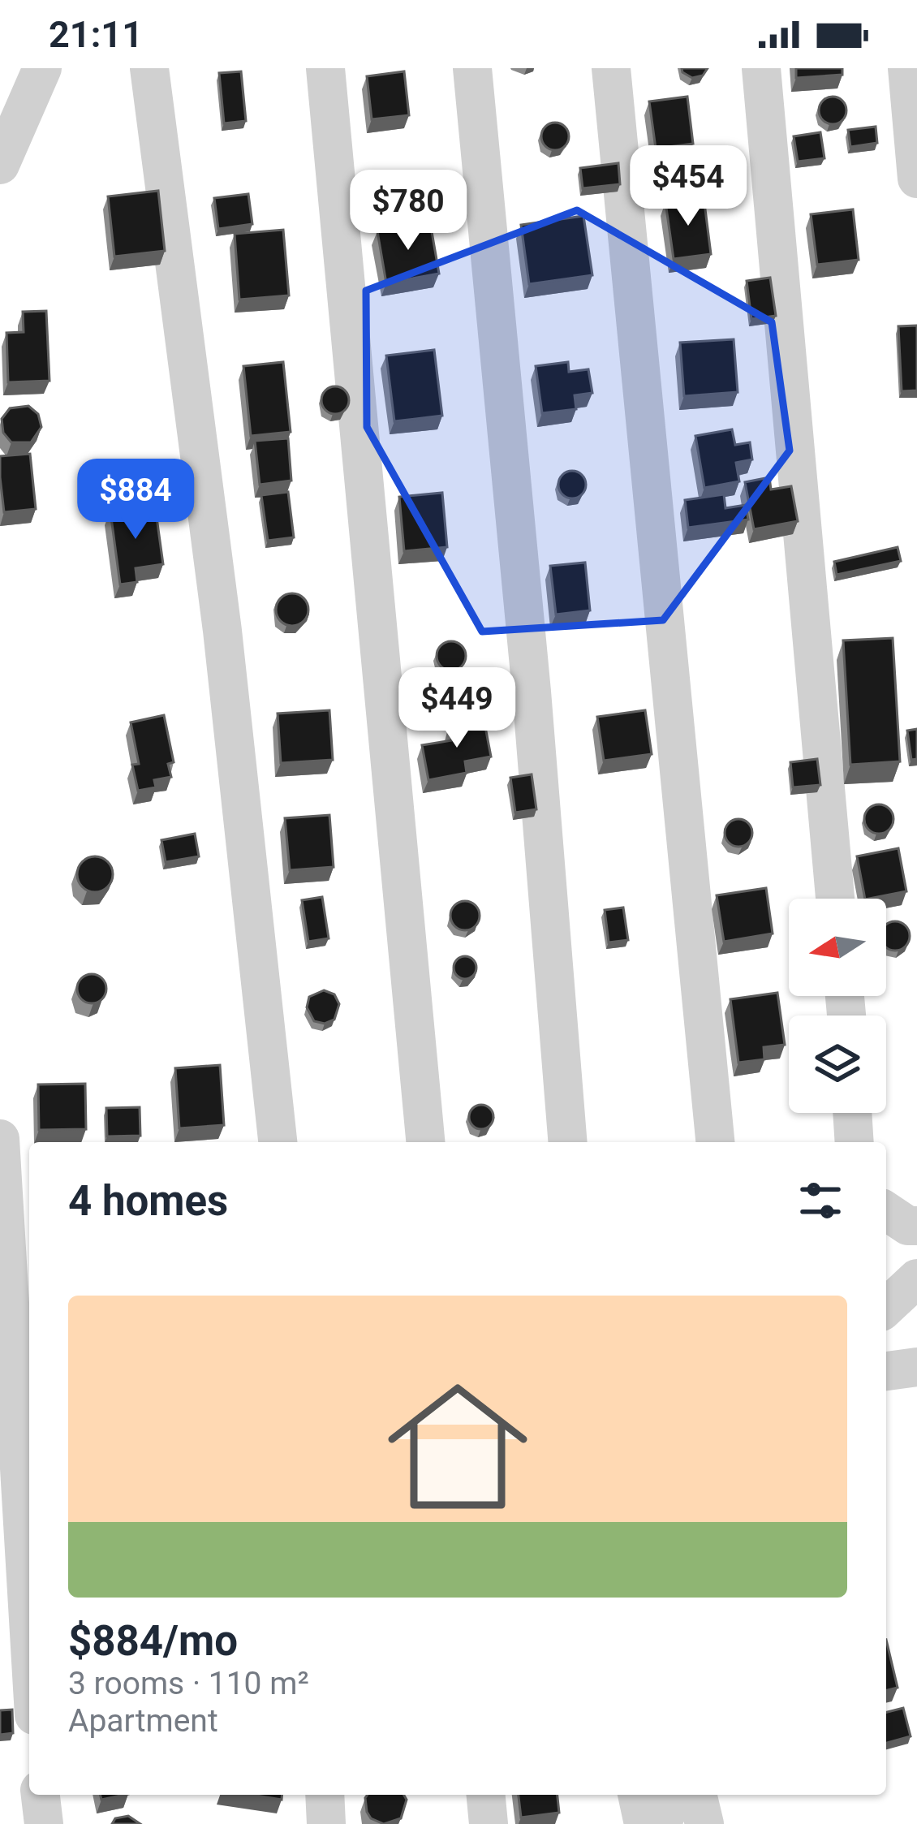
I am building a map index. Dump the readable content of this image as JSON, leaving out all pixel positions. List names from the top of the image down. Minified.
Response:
{"north":"left","page":{"status":"21:11","price":["$454","$780","$884","$449"],"heading":"4 homes","list":[{"name":"$884/mo","note":"3 rooms · 110 m² · Apartment"}]}}
